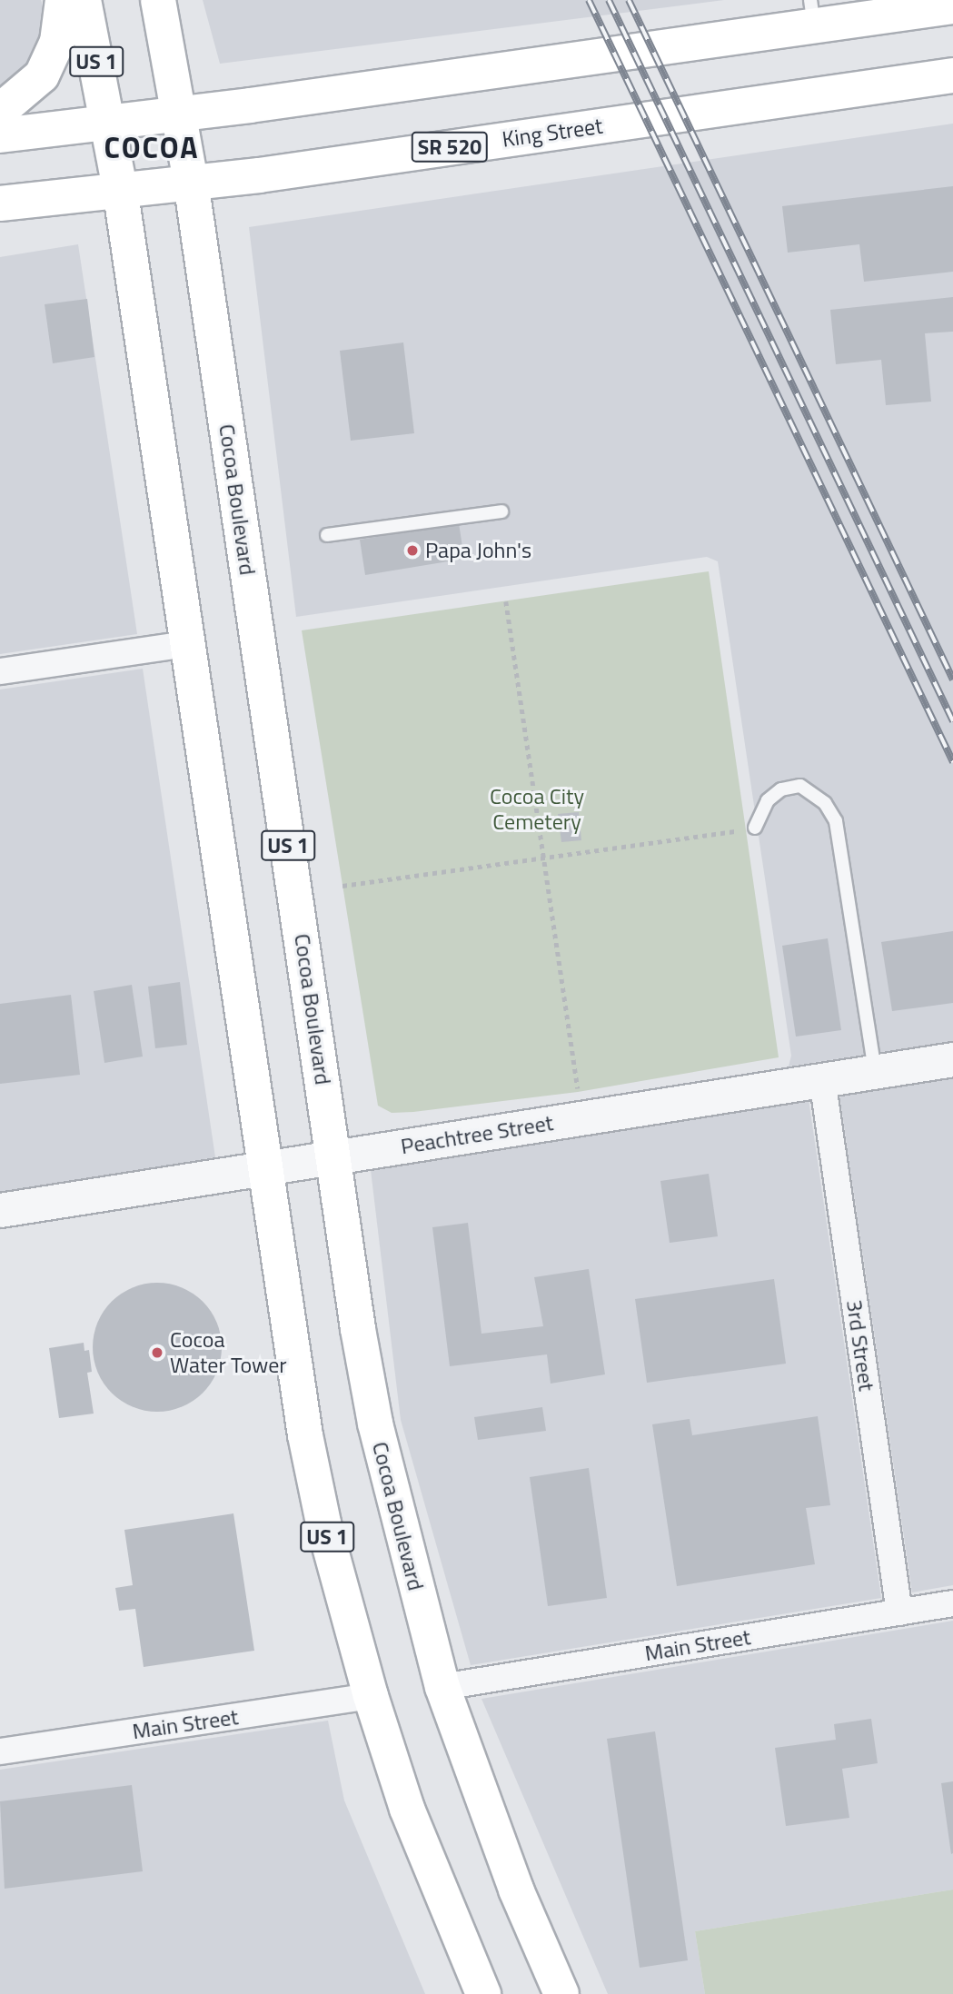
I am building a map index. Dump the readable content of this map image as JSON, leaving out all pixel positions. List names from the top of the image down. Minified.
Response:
{"streets":{"main road":["US 1","King Street","SR 520","Cocoa Boulevard"],"street":["Peachtree Street","3rd Street","Main Street"]},"crossings":[["US 1","King Street"],["US 1","Peachtree Street"],["US 1","Main Street"],["King Street","Cocoa Boulevard"],["Cocoa Boulevard","Peachtree Street"],["Cocoa Boulevard","Main Street"],["Peachtree Street","3rd Street"],["3rd Street","Main Street"]],"districts":["COCOA"],"parks":["Cocoa City Cemetery"],"places":["Papa John's","Cocoa Water Tower"]}
